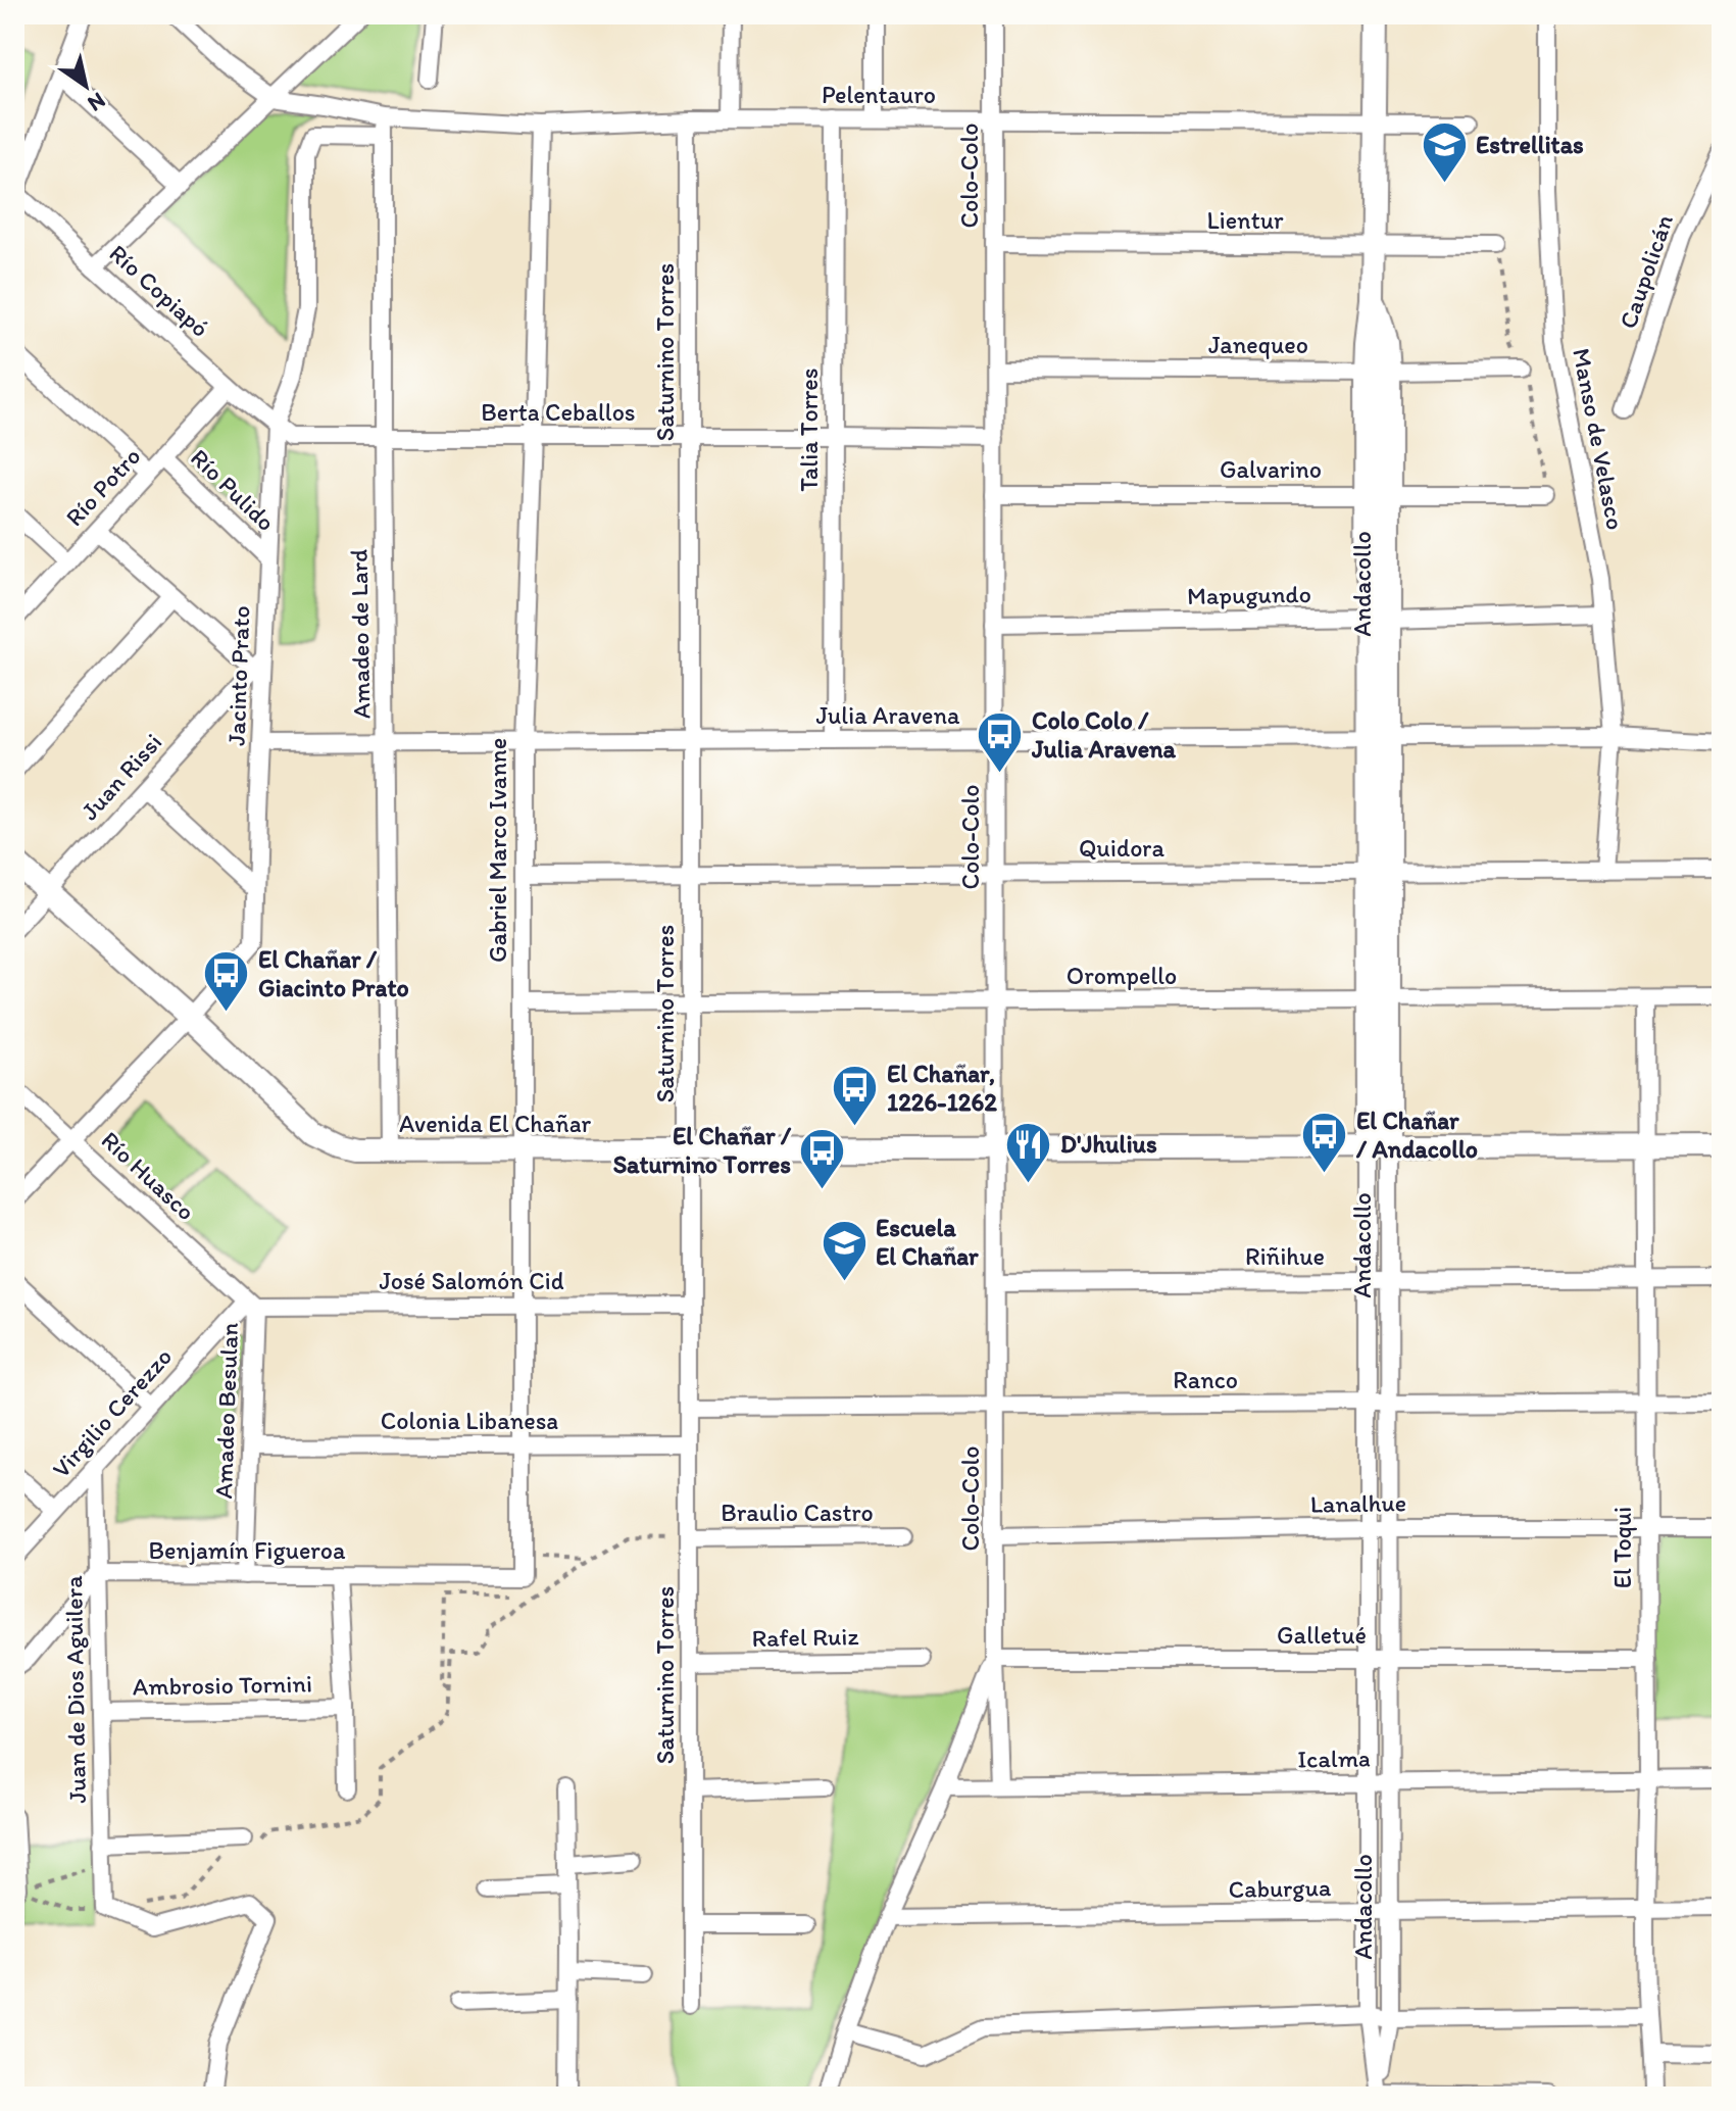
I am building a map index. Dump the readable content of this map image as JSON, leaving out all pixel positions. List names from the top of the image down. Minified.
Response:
{"streets":{"street":["Pelentauro","Colo-Colo","Lientur","Caupolicán","Río Copiapó","Janequeo","Saturnino Torres","Berta Ceballos","Talia Torres","Manso de Velasco","Galvarino","Río Potro","Río Pulido","Andacollo","Mapugundo","Amadeo de Lard","Jacinto Prato","Julia Aravena","Juan Rissi","Quidora","Gabriel Marco Ivanne","Orompello","Avenida El Chañar","Río Huasco","Riñihue","José Salomón Cid","Ranco","Amadeo Besulan","Virgilio Cerezzo","Colonia Libanesa","Lanalhue","Braulio Castro","El Toqui","Benjamín Figueroa","Galletué","Rafel Ruiz","Ambrosio Tornini","Juan de Dios Aguilera","Icalma","Caburgua"]},"crossings":[["Pelentauro","Colo-Colo"],["Pelentauro","Saturnino Torres"],["Pelentauro","Talia Torres"],["Pelentauro","Andacollo"],["Pelentauro","Amadeo de Lard"],["Pelentauro","Gabriel Marco Ivanne"],["Colo-Colo","Lientur"],["Colo-Colo","Janequeo"],["Colo-Colo","Berta Ceballos"],["Colo-Colo","Galvarino"],["Colo-Colo","Mapugundo"],["Colo-Colo","Julia Aravena"],["Colo-Colo","Quidora"],["Colo-Colo","Orompello"],["Colo-Colo","Avenida El Chañar"],["Colo-Colo","Riñihue"],["Colo-Colo","Ranco"],["Colo-Colo","Lanalhue"],["Colo-Colo","Galletué"],["Colo-Colo","Icalma"],["Colo-Colo","Caburgua"],["Lientur","Andacollo"],["Río Copiapó","Berta Ceballos"],["Río Copiapó","Río Potro"],["Río Copiapó","Jacinto Prato"],["Janequeo","Andacollo"],["Saturnino Torres","Berta Ceballos"],["Saturnino Torres","Julia Aravena"],["Saturnino Torres","Quidora"],["Saturnino Torres","Orompello"],["Saturnino Torres","Avenida El Chañar"],["Saturnino Torres","José Salomón Cid"],["Saturnino Torres","Ranco"],["Saturnino Torres","Colonia Libanesa"],["Saturnino Torres","Braulio Castro"],["Saturnino Torres","Rafel Ruiz"],["Berta Ceballos","Talia Torres"],["Berta Ceballos","Amadeo de Lard"],["Berta Ceballos","Jacinto Prato"],["Berta Ceballos","Gabriel Marco Ivanne"],["Talia Torres","Julia Aravena"],["Manso de Velasco","Mapugundo"],["Manso de Velasco","Julia Aravena"],["Manso de Velasco","Quidora"],["Galvarino","Andacollo"],["Río Potro","Río Pulido"],["Río Pulido","Jacinto Prato"],["Andacollo","Mapugundo"],["Andacollo","Julia Aravena"],["Andacollo","Quidora"],["Andacollo","Orompello"],["Andacollo","Avenida El Chañar"],["Andacollo","Riñihue"],["Andacollo","Ranco"],["Andacollo","Lanalhue"],["Andacollo","Galletué"],["Andacollo","Icalma"],["Andacollo","Caburgua"],["Amadeo de Lard","Jacinto Prato"],["Amadeo de Lard","Julia Aravena"],["Amadeo de Lard","Avenida El Chañar"],["Jacinto Prato","Julia Aravena"],["Jacinto Prato","Juan Rissi"],["Jacinto Prato","Avenida El Chañar"],["Jacinto Prato","Río Huasco"],["Julia Aravena","Gabriel Marco Ivanne"],["Juan Rissi","Avenida El Chañar"],["Quidora","Gabriel Marco Ivanne"],["Gabriel Marco Ivanne","Orompello"],["Gabriel Marco Ivanne","Avenida El Chañar"],["Gabriel Marco Ivanne","José Salomón Cid"],["Gabriel Marco Ivanne","Colonia Libanesa"],["Gabriel Marco Ivanne","Benjamín Figueroa"],["Orompello","El Toqui"],["Avenida El Chañar","El Toqui"],["Río Huasco","José Salomón Cid"],["Río Huasco","Amadeo Besulan"],["Río Huasco","Virgilio Cerezzo"],["Riñihue","El Toqui"],["José Salomón Cid","Amadeo Besulan"],["José Salomón Cid","Virgilio Cerezzo"],["Ranco","El Toqui"],["Amadeo Besulan","Virgilio Cerezzo"],["Amadeo Besulan","Colonia Libanesa"],["Amadeo Besulan","Benjamín Figueroa"],["Virgilio Cerezzo","Juan de Dios Aguilera"],["Lanalhue","El Toqui"],["El Toqui","Galletué"],["El Toqui","Icalma"],["El Toqui","Caburgua"],["Benjamín Figueroa","Juan de Dios Aguilera"],["Ambrosio Tornini","Juan de Dios Aguilera"]],"places":{"school or university":["Estrellitas","Escuela El Chañar"],"bus stop":["Colo Colo / Julia Aravena","El Chañar / Giacinto Prato","El Chañar, 1226-1262","El Chañar / Andacollo","El Chañar / Saturnino Torres"],"restaurant":["D'Jhulius"]},"north":"bottom right"}
